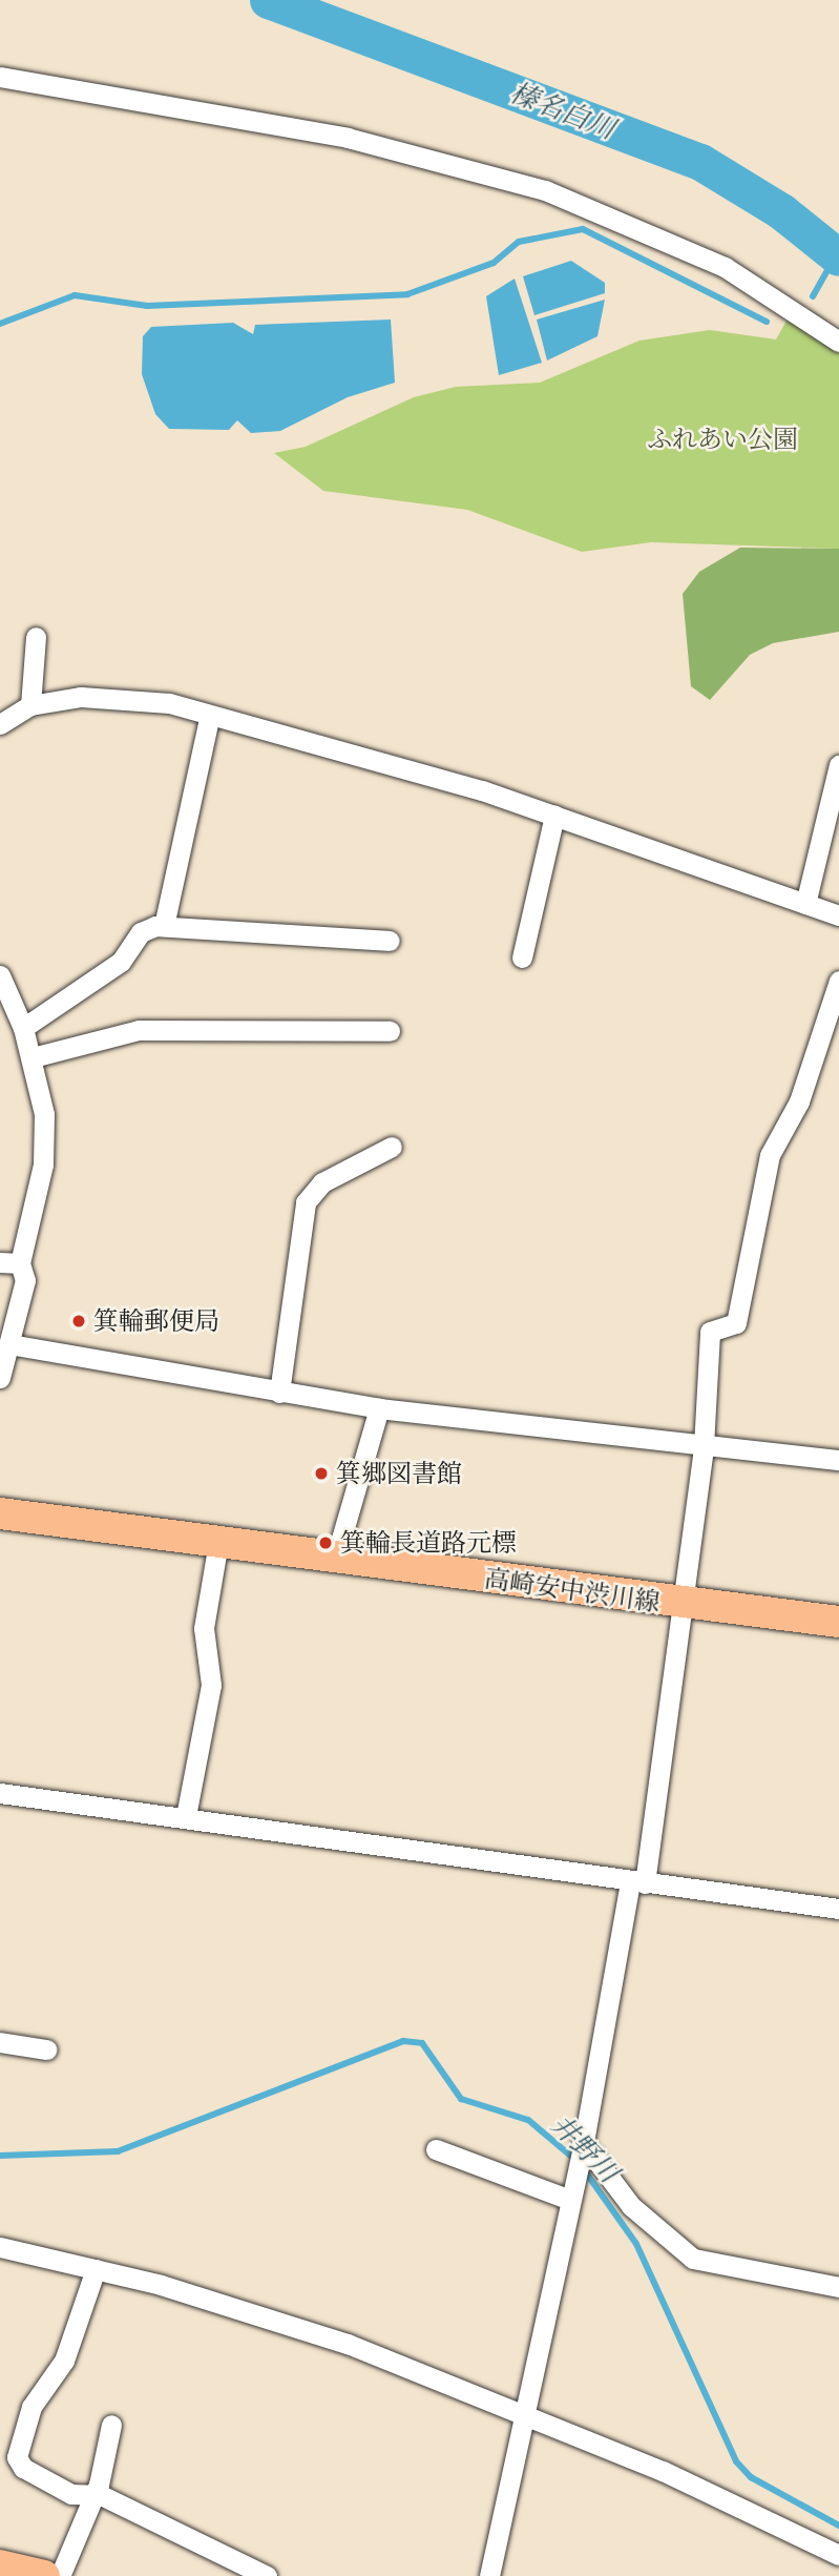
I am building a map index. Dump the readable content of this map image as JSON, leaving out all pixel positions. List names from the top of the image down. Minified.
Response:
{"streets":{"main road":["高崎安中渋川線"]},"water":["榛名白川","井野川"],"parks":["ふれあい公園"],"places":["箕輪郵便局","箕郷図書館","箕輪長道路元標"]}
